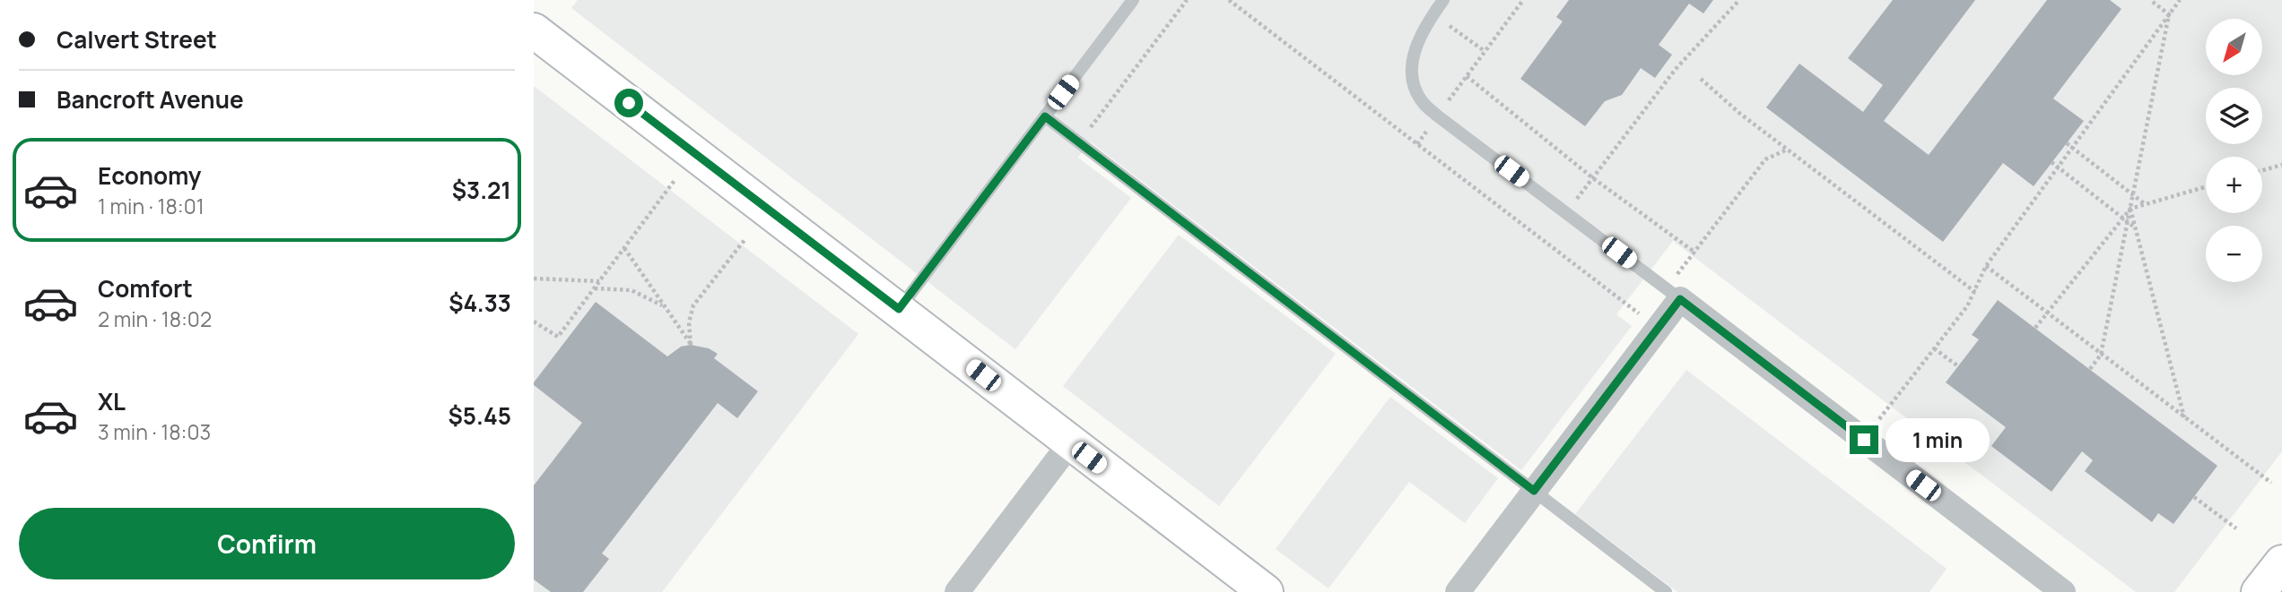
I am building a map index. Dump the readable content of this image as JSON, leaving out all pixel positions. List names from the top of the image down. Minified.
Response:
{"north":"bottom left","page":{"banner":["Calvert Street","Bancroft Avenue"],"map_buttons":["+","−"],"list":[{"name":"Economy","note":"1 min · 18:01","value":"$3.21"},{"name":"Comfort","note":"2 min · 18:02","value":"$4.33"},{"name":"XL","note":"3 min · 18:03","value":"$5.45"}],"bubble":"1 min","buttons":"Confirm"}}
